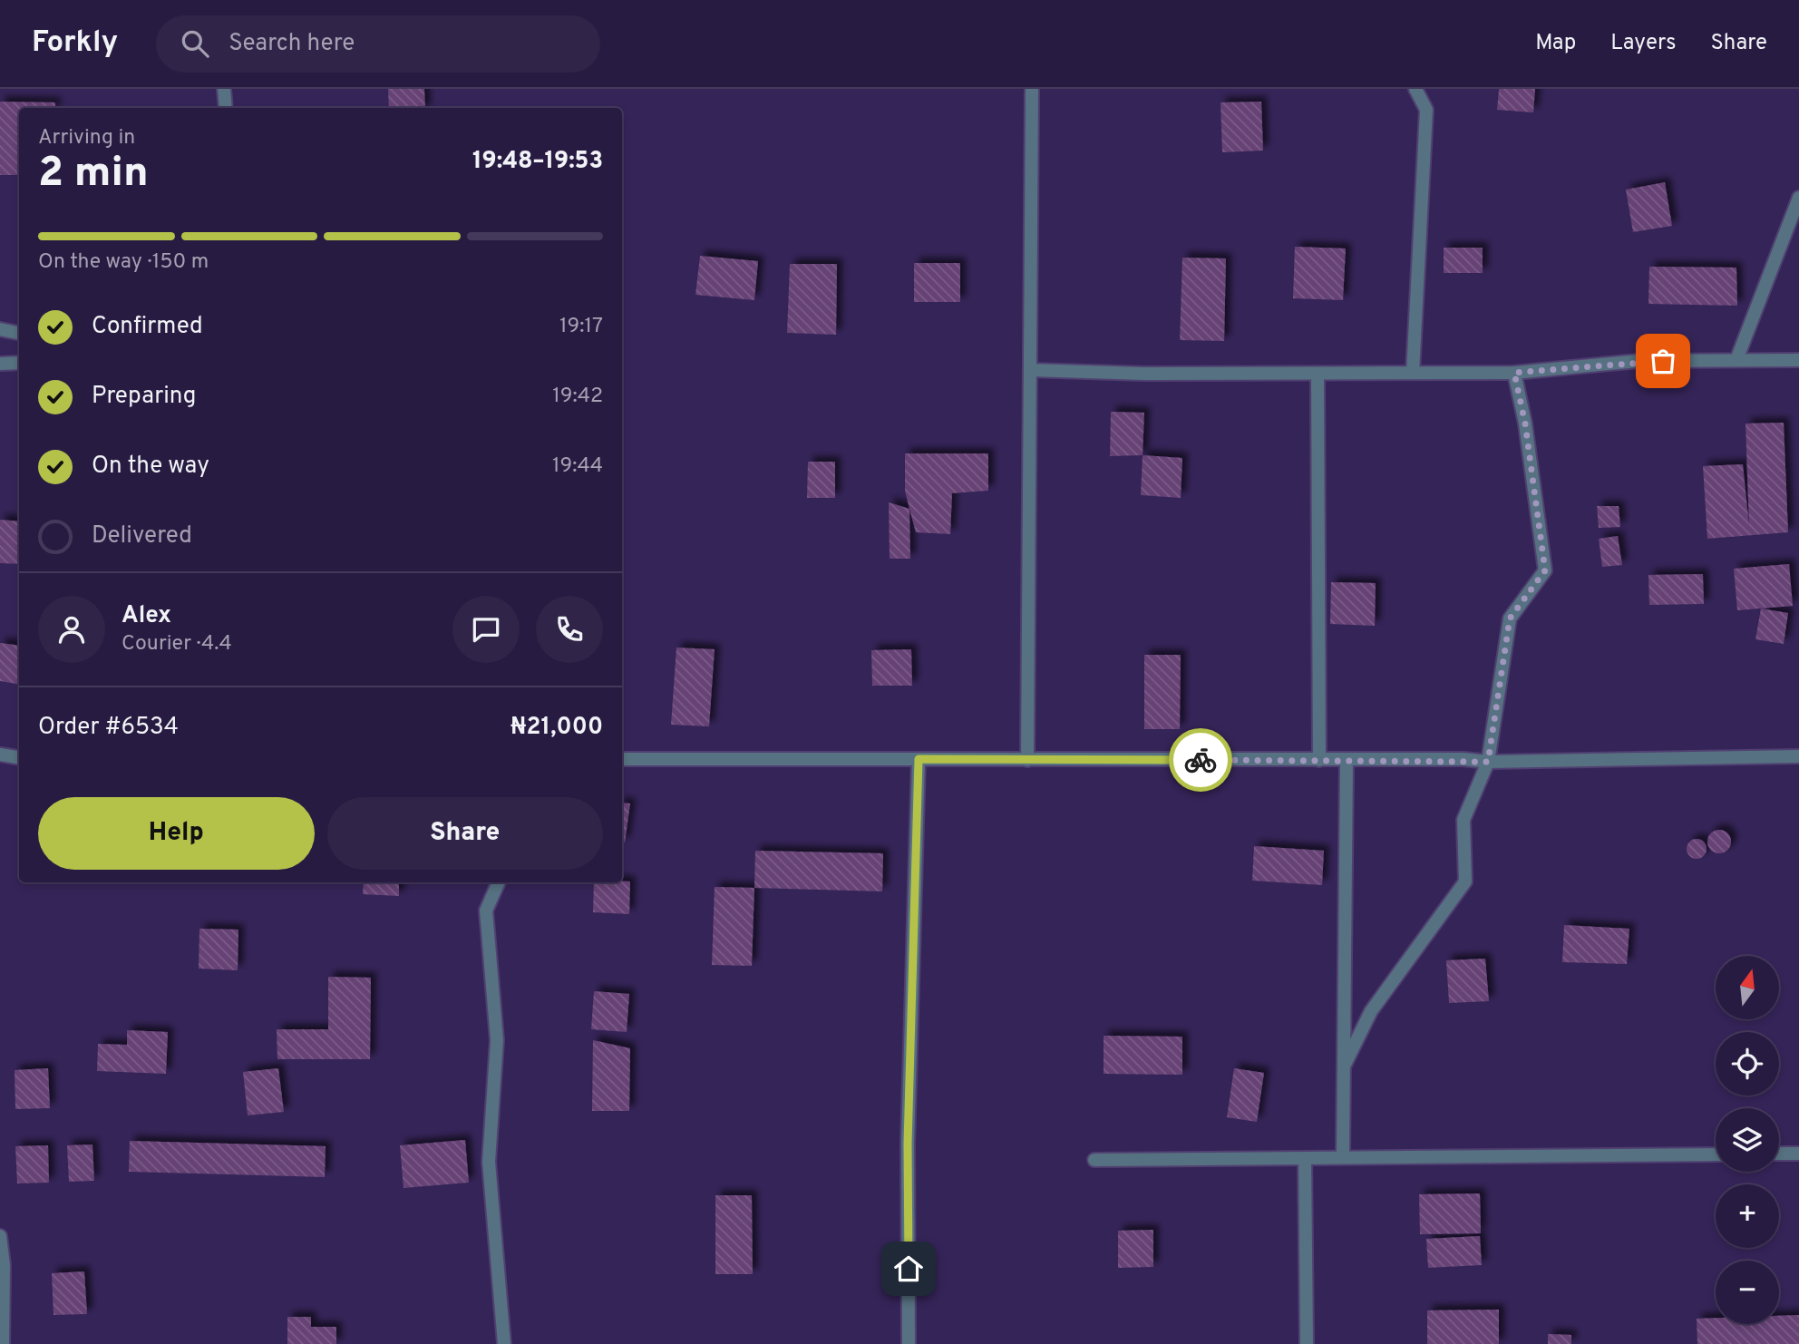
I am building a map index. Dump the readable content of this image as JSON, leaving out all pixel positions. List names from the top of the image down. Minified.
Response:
{"north":"top","page":{"header":"Forkly","search":"Search here","nav":["Map","Layers","Share"],"heading":["2 min","Arriving in","19:48–19:53"],"panel":["Alex","Courier · 4.4","Order #6534","₦21,000"],"bar":"On the way · 150 m","list":[["Confirmed","19:17"],["Preparing","19:42"],["On the way","19:44"],"Delivered"],"buttons":["Help","Share"],"map_buttons":["+","−"]}}
